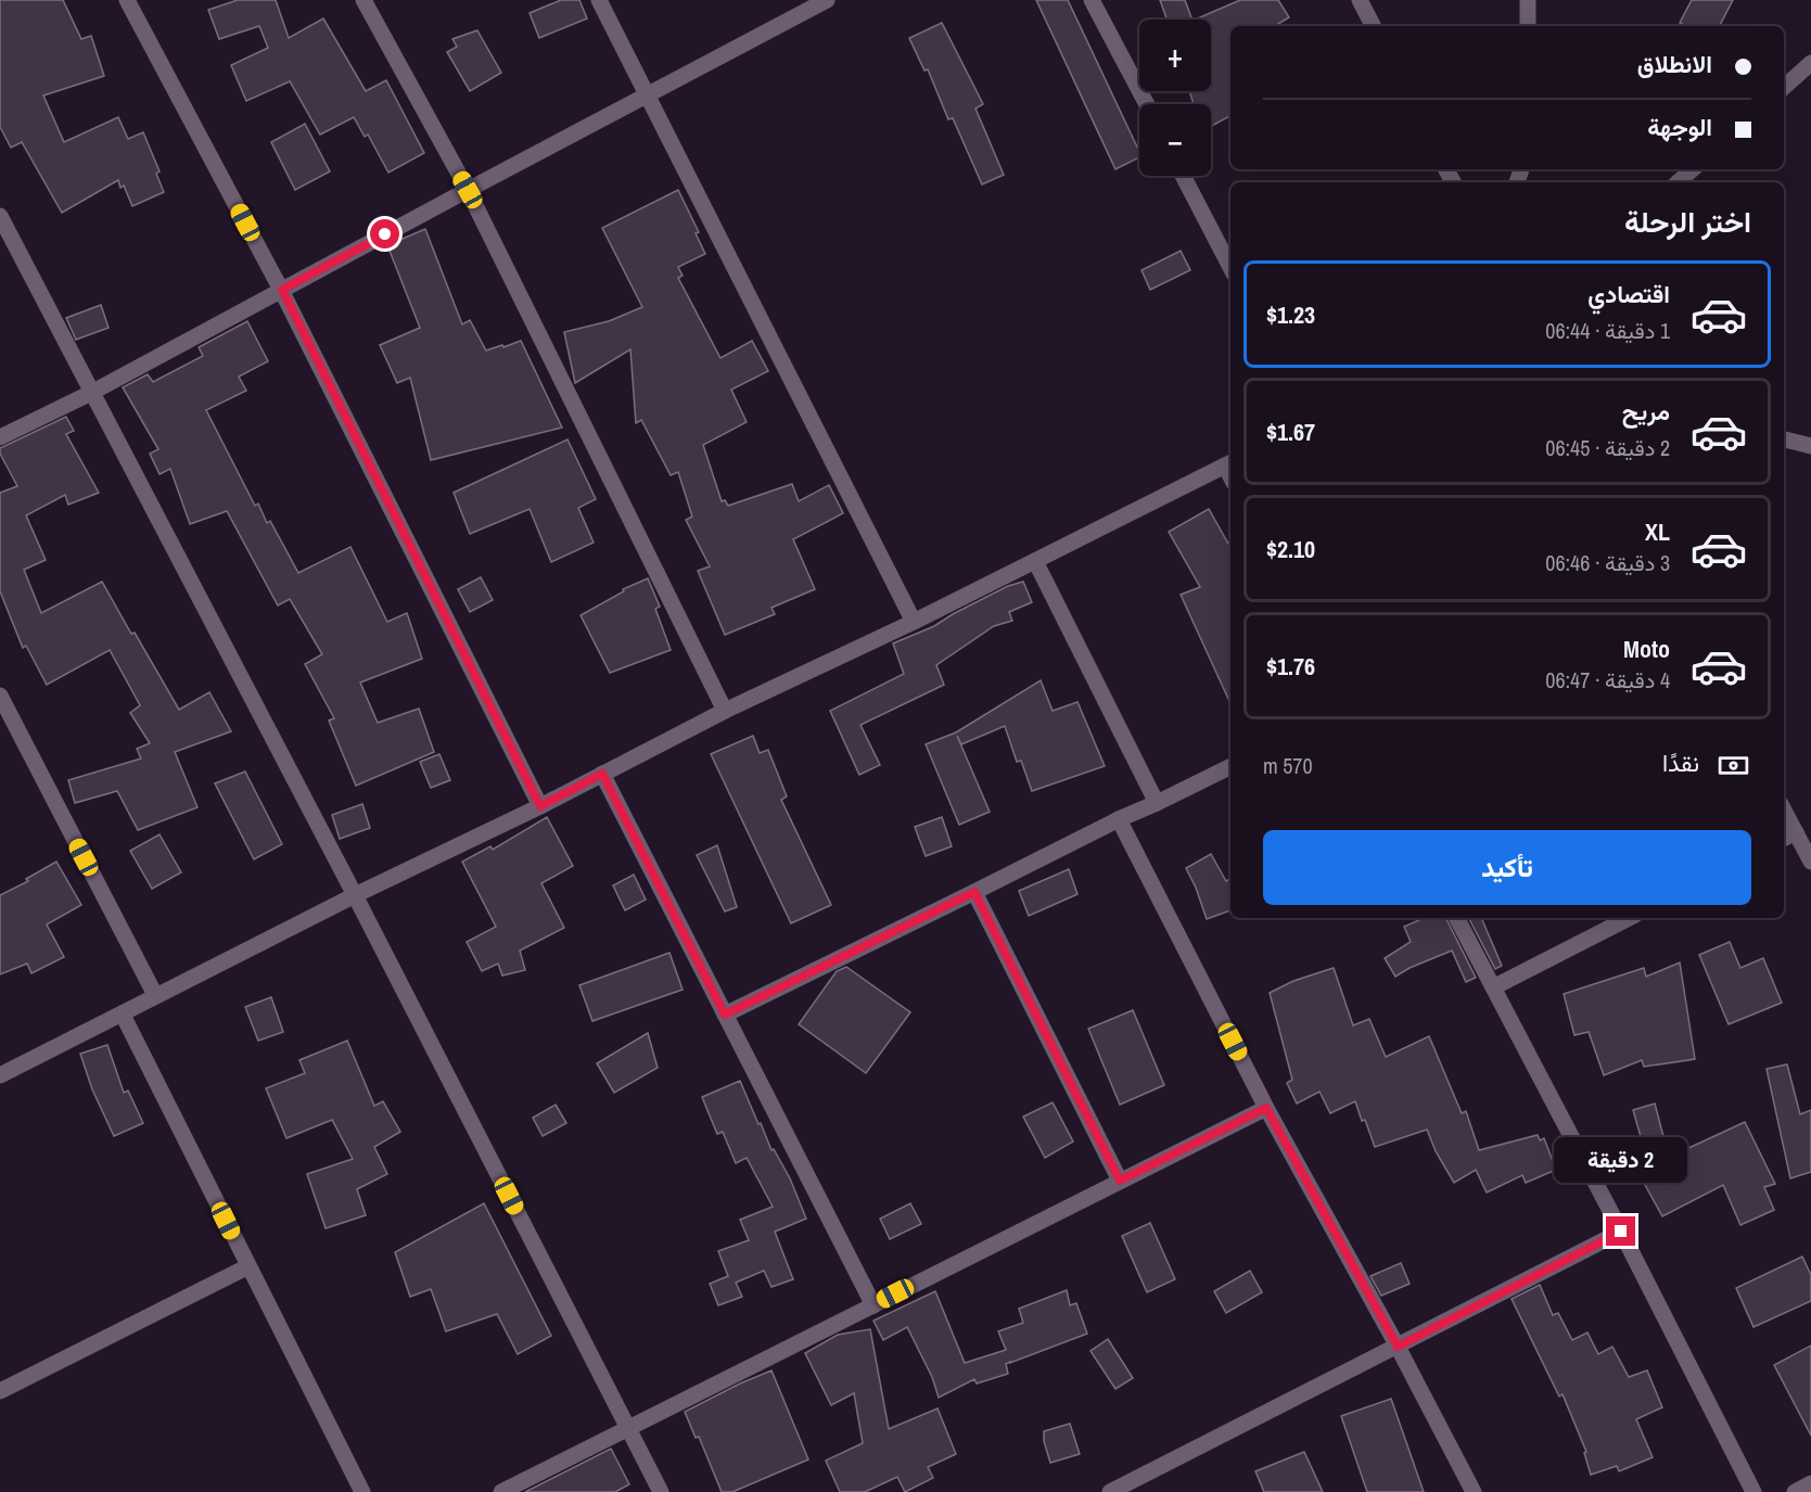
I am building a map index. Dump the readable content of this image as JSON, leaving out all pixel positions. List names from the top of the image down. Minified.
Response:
{"page":{"map_buttons":["+","−"],"banner":["الانطلاق","الوجهة"],"heading":"اختر الرحلة","list":[{"name":"اقتصادي","note":"1 دقيقة · 06:44","value":"$1.23"},{"name":"مريح","note":"2 دقيقة · 06:45","value":"$1.67"},{"name":"XL","note":"3 دقيقة · 06:46","value":"$2.10"},{"name":"Moto","note":"4 دقيقة · 06:47","value":"$1.76"}],"pay":["نقدًا","570 m"],"buttons":"تأكيد","bubble":"2 دقيقة"}}
